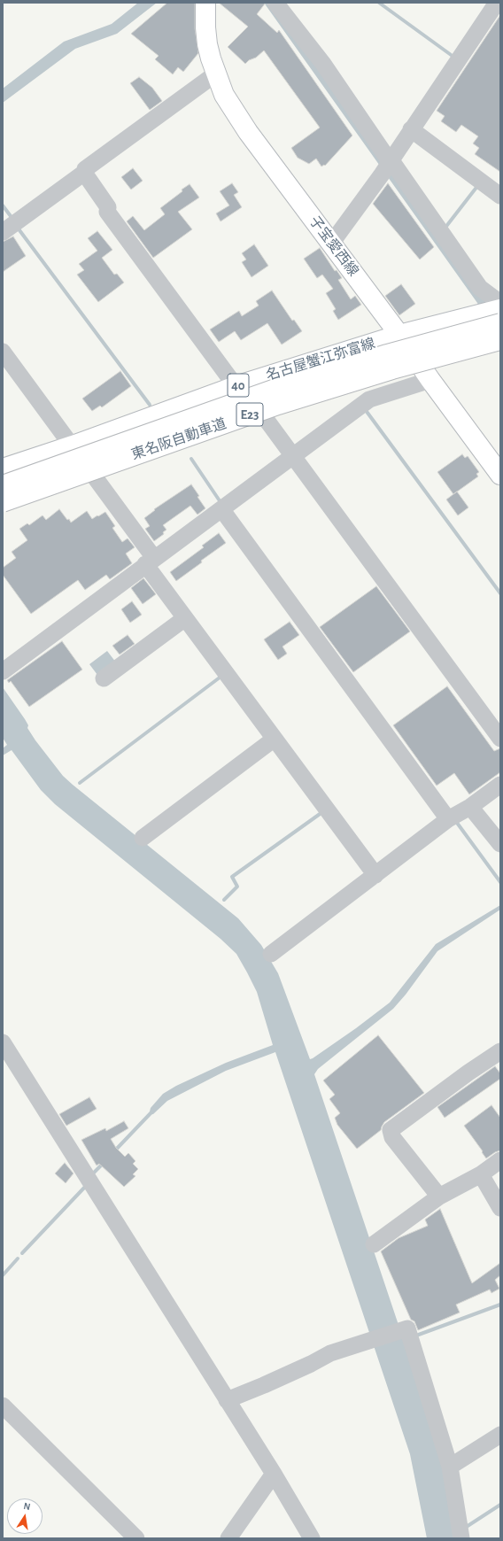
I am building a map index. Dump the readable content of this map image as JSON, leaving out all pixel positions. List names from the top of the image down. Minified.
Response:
{"streets":{"main road":["子宝愛西線","名古屋蟹江弥富線","40","E23","東名阪自動車道"]},"crossings":[["子宝愛西線","名古屋蟹江弥富線"]],"north":"top"}
